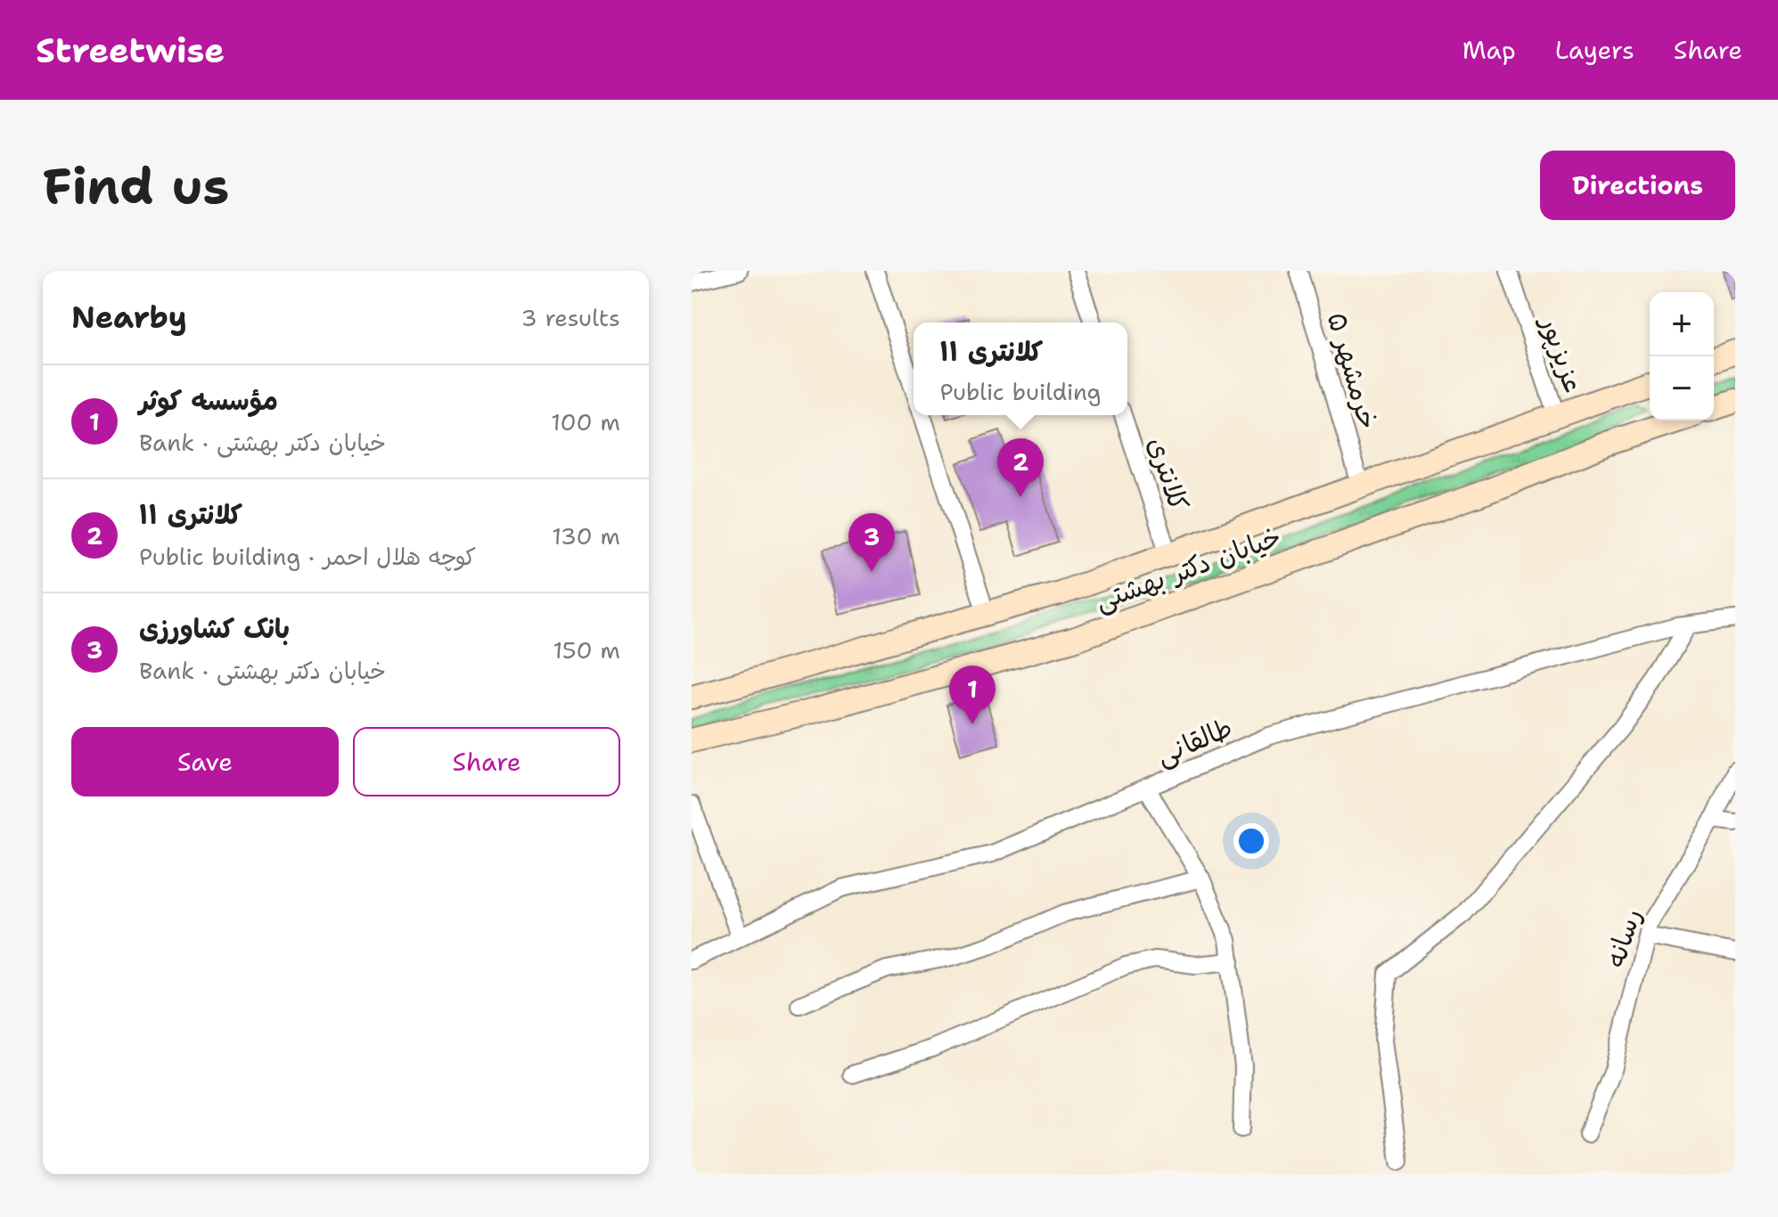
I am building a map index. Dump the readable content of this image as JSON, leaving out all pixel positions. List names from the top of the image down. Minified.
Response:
{"streets":{"main road":["خیابان دکتر بهشتی"],"street":["عزیزپور","خرمشهر ۵","کلانتری","طالقانی","رسانه"]},"crossings":[["عزیزپور","خیابان دکتر بهشتی"],["خرمشهر ۵","خیابان دکتر بهشتی"],["کلانتری","خیابان دکتر بهشتی"]],"page":{"header":"Streetwise","nav":["Map","Layers","Share"],"buttons":["Directions",["Save","Share"]],"title":"Find us","heading":["Nearby","3 results"],"map_buttons":["+","−"],"popup":["کلانتری ۱۱","Public building"],"list":[{"mark":"1","name":"مؤسسه کوثر","note":"Bank · خیابان دکتر بهشتی","value":"100 m"},{"mark":"2","name":"کلانتری ۱۱","note":"Public building · کوچه هلال احمر","value":"130 m"},{"mark":"3","name":"بانک کشاورزی","note":"Bank · خیابان دکتر بهشتی","value":"150 m"}],"pins":["2","3","1"]}}
